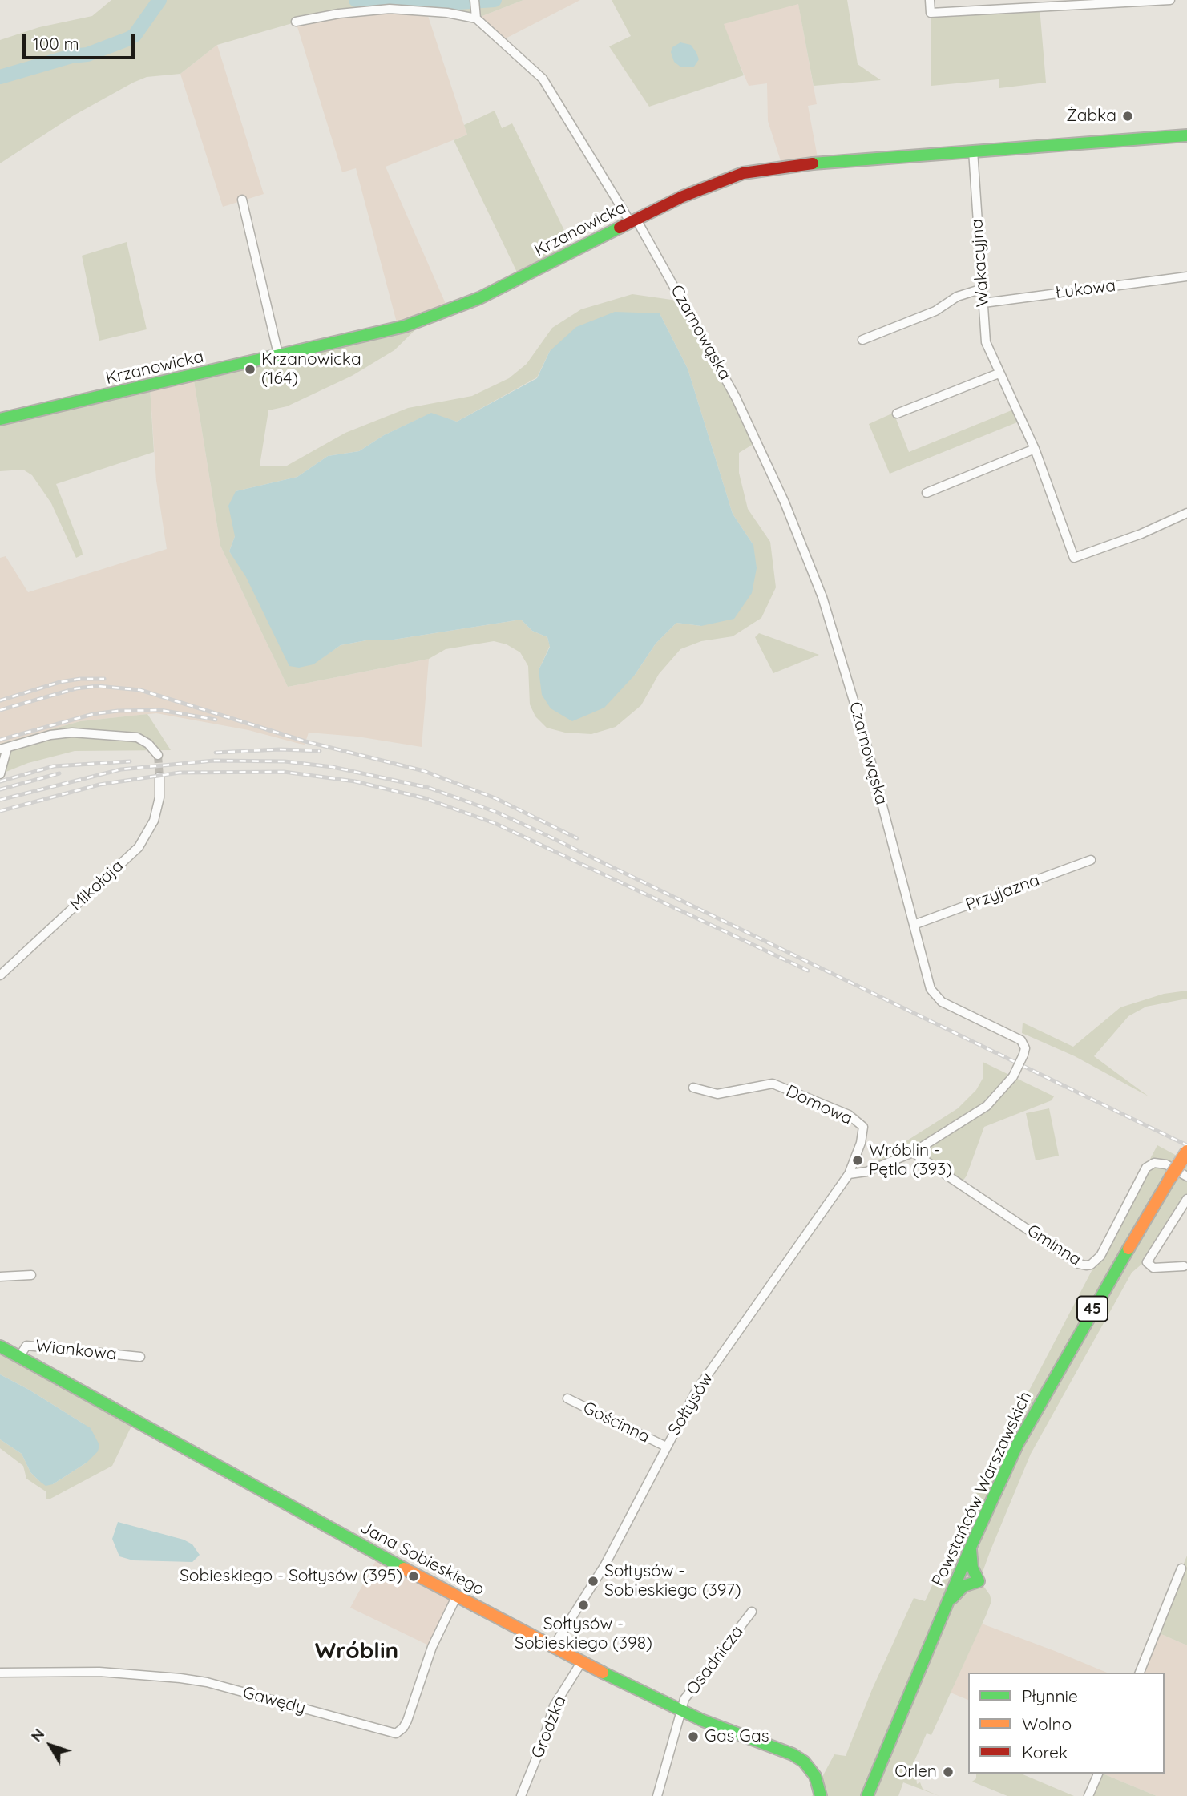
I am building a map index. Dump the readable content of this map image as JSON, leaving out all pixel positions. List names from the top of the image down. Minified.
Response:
{"streets":{"street":["Krzanowicka","Wakacyjna","Łukowa","Czarnowąska","Mikołaja","Przyjazna","Domowa","Gminna","45","Wiankowa","Sołtysów","Gościnna","Powstańców Warszawskich","Jana Sobieskiego","Osadnicza","Gawędy","Grodzka"]},"crossings":[["Krzanowicka","Wakacyjna"],["Krzanowicka","Czarnowąska"],["Wakacyjna","Łukowa"],["Czarnowąska","Przyjazna"],["Czarnowąska","Domowa"],["Czarnowąska","Gminna"],["Czarnowąska","Sołtysów"],["Domowa","Sołtysów"],["Wiankowa","Jana Sobieskiego"],["Sołtysów","Gościnna"],["Sołtysów","Jana Sobieskiego"],["Jana Sobieskiego","Osadnicza"],["Jana Sobieskiego","Gawędy"],["Jana Sobieskiego","Grodzka"]],"districts":["Wróblin"],"places":["Żabka","Krzanowicka (164)","Wróblin - Pętla (393)","Sobieskiego - Sołtysów (395)","Sołtysów - Sobieskiego (397)","Sołtysów - Sobieskiego (398)","Gas Gas","Orlen"],"legend":["Płynnie","Wolno","Korek"],"scale_bar":"100 m","north":"top left"}
